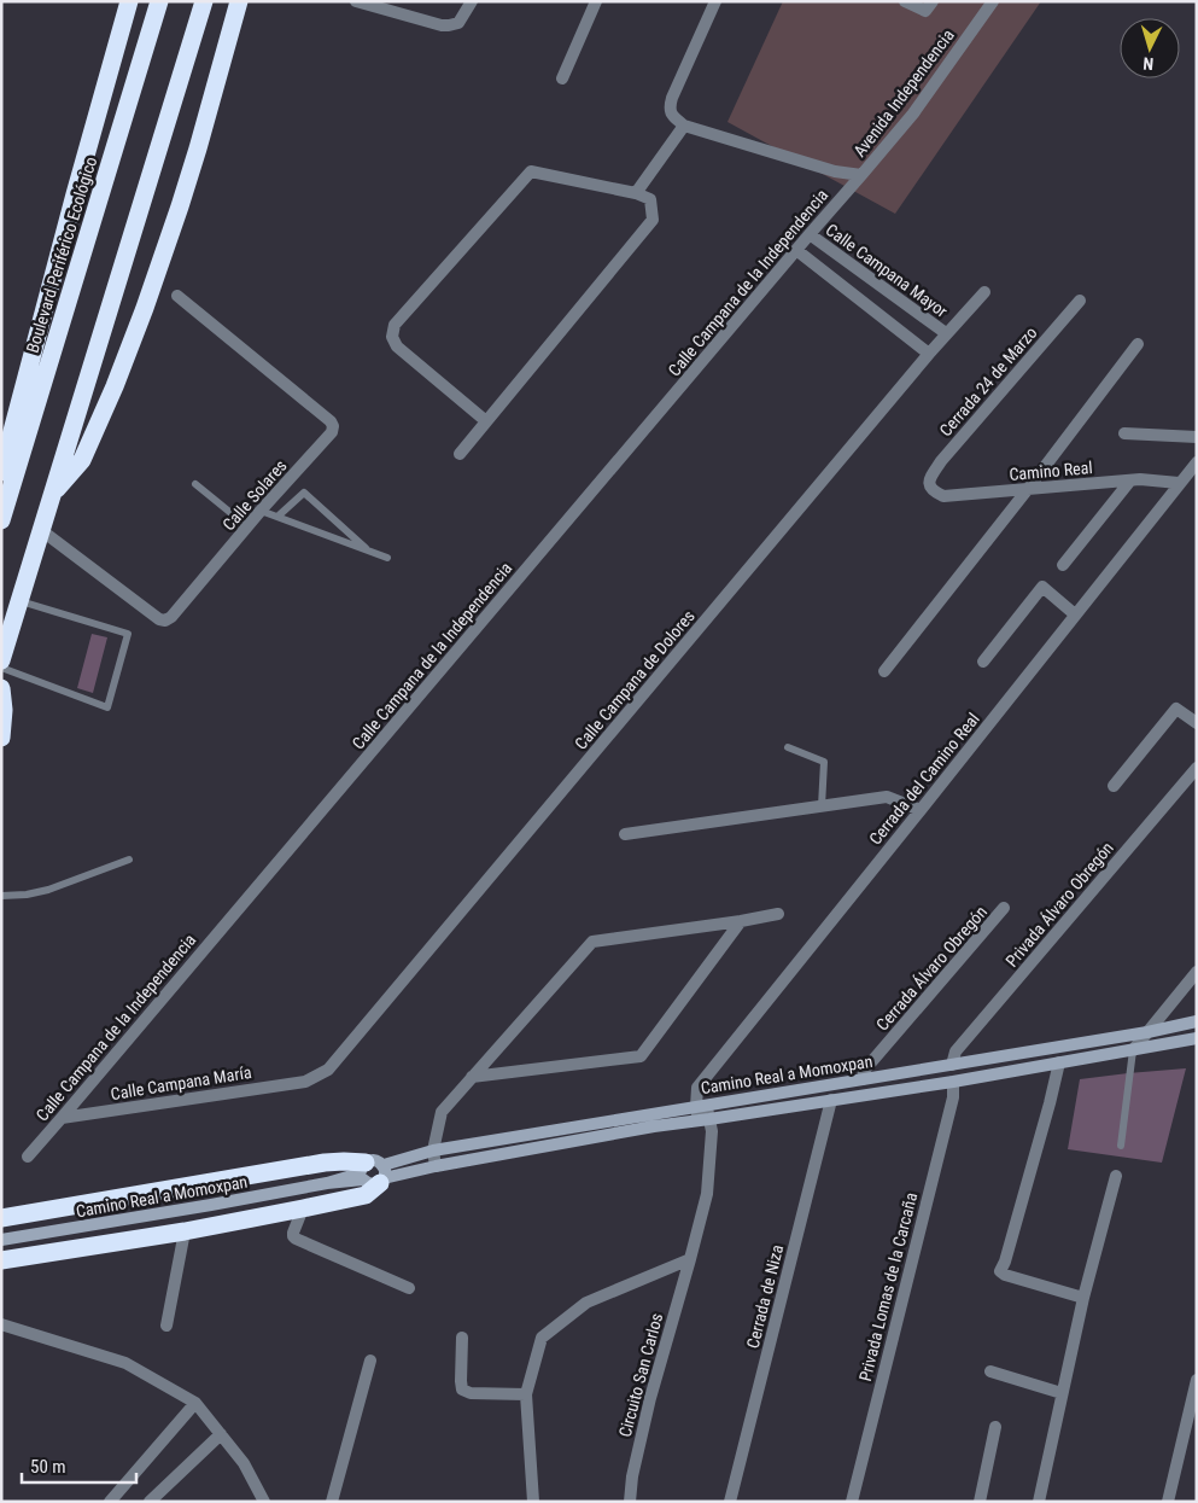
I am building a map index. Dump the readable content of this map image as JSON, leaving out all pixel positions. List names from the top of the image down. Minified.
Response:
{"streets":{"highway":["Boulevard Periférico Ecológico"],"street":["Avenida Independencia","Calle Campana Mayor","Calle Campana de la Independencia","Cerrada 24 de Marzo","Camino Real","Calle Solares","Calle Campana de Dolores","Cerrada del Camino Real","Privada Álvaro Obregón","Cerrada Álvaro Obregón","Camino Real a Momoxpan","Calle Campana María","Privada Lomas de la Carcaña","Cerrada de Niza","Circuito San Carlos"]},"crossings":[["Avenida Independencia","Calle Campana de la Independencia"],["Calle Campana Mayor","Calle Campana de la Independencia"],["Calle Campana Mayor","Calle Campana de Dolores"],["Calle Campana de la Independencia","Calle Campana María"],["Cerrada 24 de Marzo","Camino Real"],["Camino Real","Cerrada del Camino Real"],["Calle Campana de Dolores","Calle Campana María"],["Cerrada del Camino Real","Camino Real a Momoxpan"],["Cerrada del Camino Real","Circuito San Carlos"],["Privada Álvaro Obregón","Camino Real a Momoxpan"],["Cerrada Álvaro Obregón","Camino Real a Momoxpan"],["Camino Real a Momoxpan","Privada Lomas de la Carcaña"],["Camino Real a Momoxpan","Cerrada de Niza"],["Camino Real a Momoxpan","Circuito San Carlos"]],"scale_bar":"50 m","north":"bottom"}
